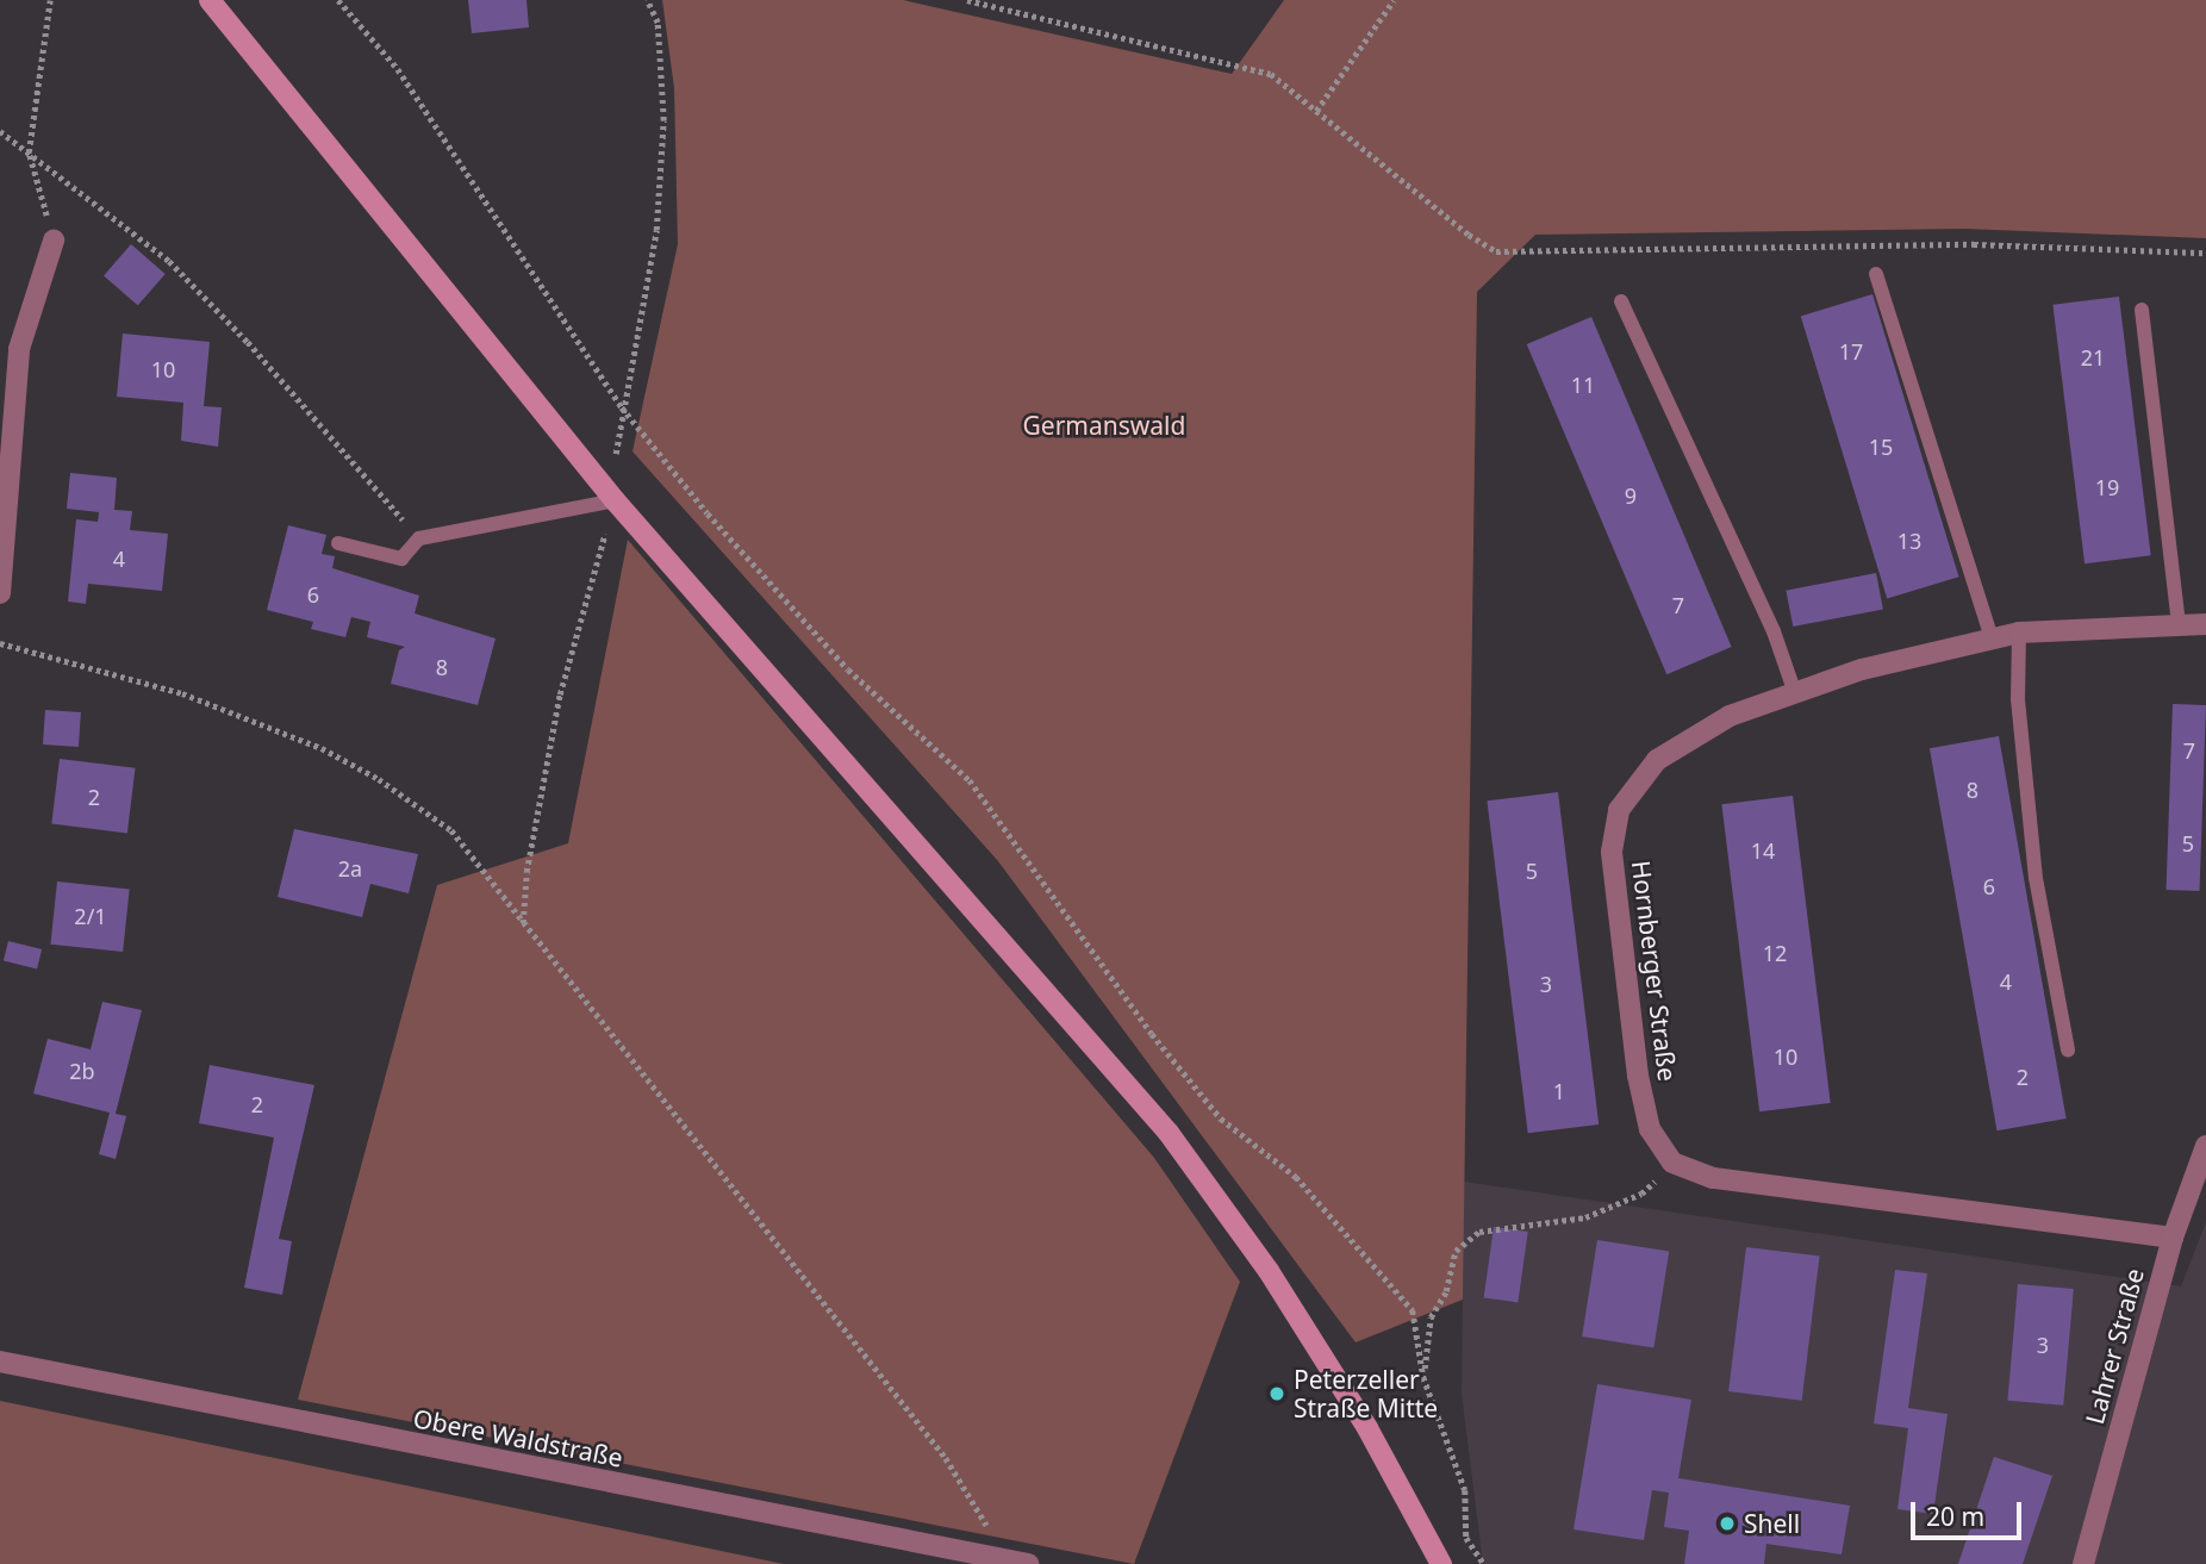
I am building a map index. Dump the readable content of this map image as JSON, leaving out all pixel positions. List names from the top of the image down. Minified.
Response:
{"streets":{"street":["Hornberger Straße","Lahrer Straße","Obere Waldstraße"]},"parks":["Germanswald"],"places":["Peterzeller Straße Mitte","Shell"],"house_numbers":["17","21","10","11","15","19","9","13","4","6","7","8","7","8","2","5","14","2a","5","6","2/1","12","4","3","10","2b","2","1","2","3"],"scale_bar":"20 m"}
